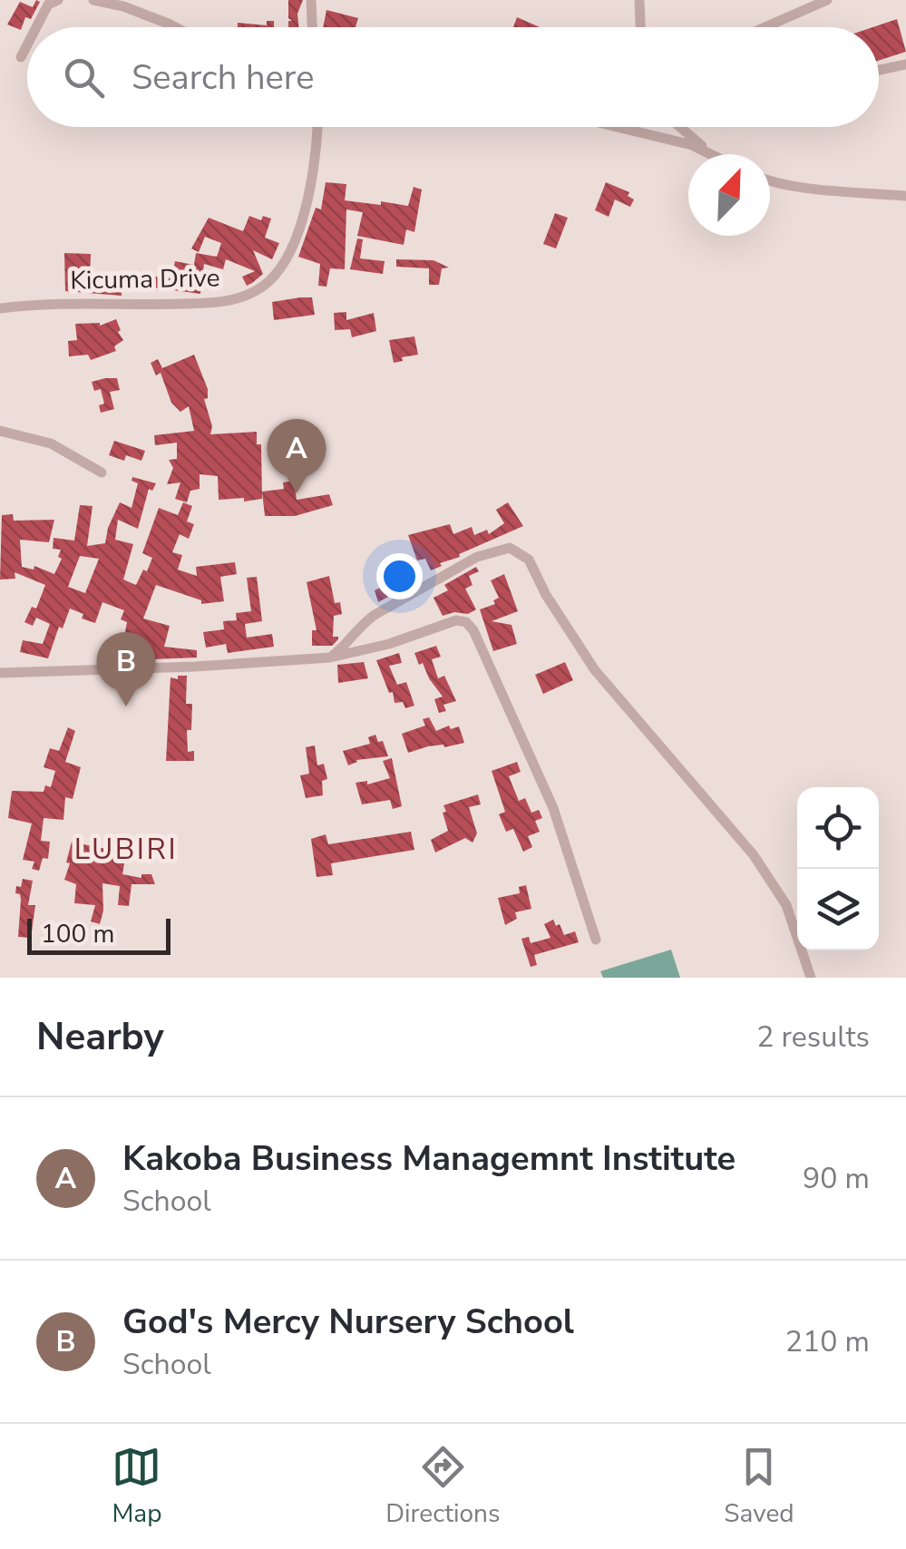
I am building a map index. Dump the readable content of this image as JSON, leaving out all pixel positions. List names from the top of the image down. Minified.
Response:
{"streets":{"street":["Kicuma Drive"]},"districts":["LUBIRI"],"scale_bar":"100 m","north":"top right","page":{"search":"Search here","pins":["A","B"],"scale":"100 m","heading":["Nearby","2 results"],"list":[{"mark":"A","name":"Kakoba Business Managemnt Institute","note":"School","value":"90 m"},{"mark":"B","name":"God's Mercy Nursery School","note":"School","value":"210 m"}],"nav":["Map","Directions","Saved"]}}
